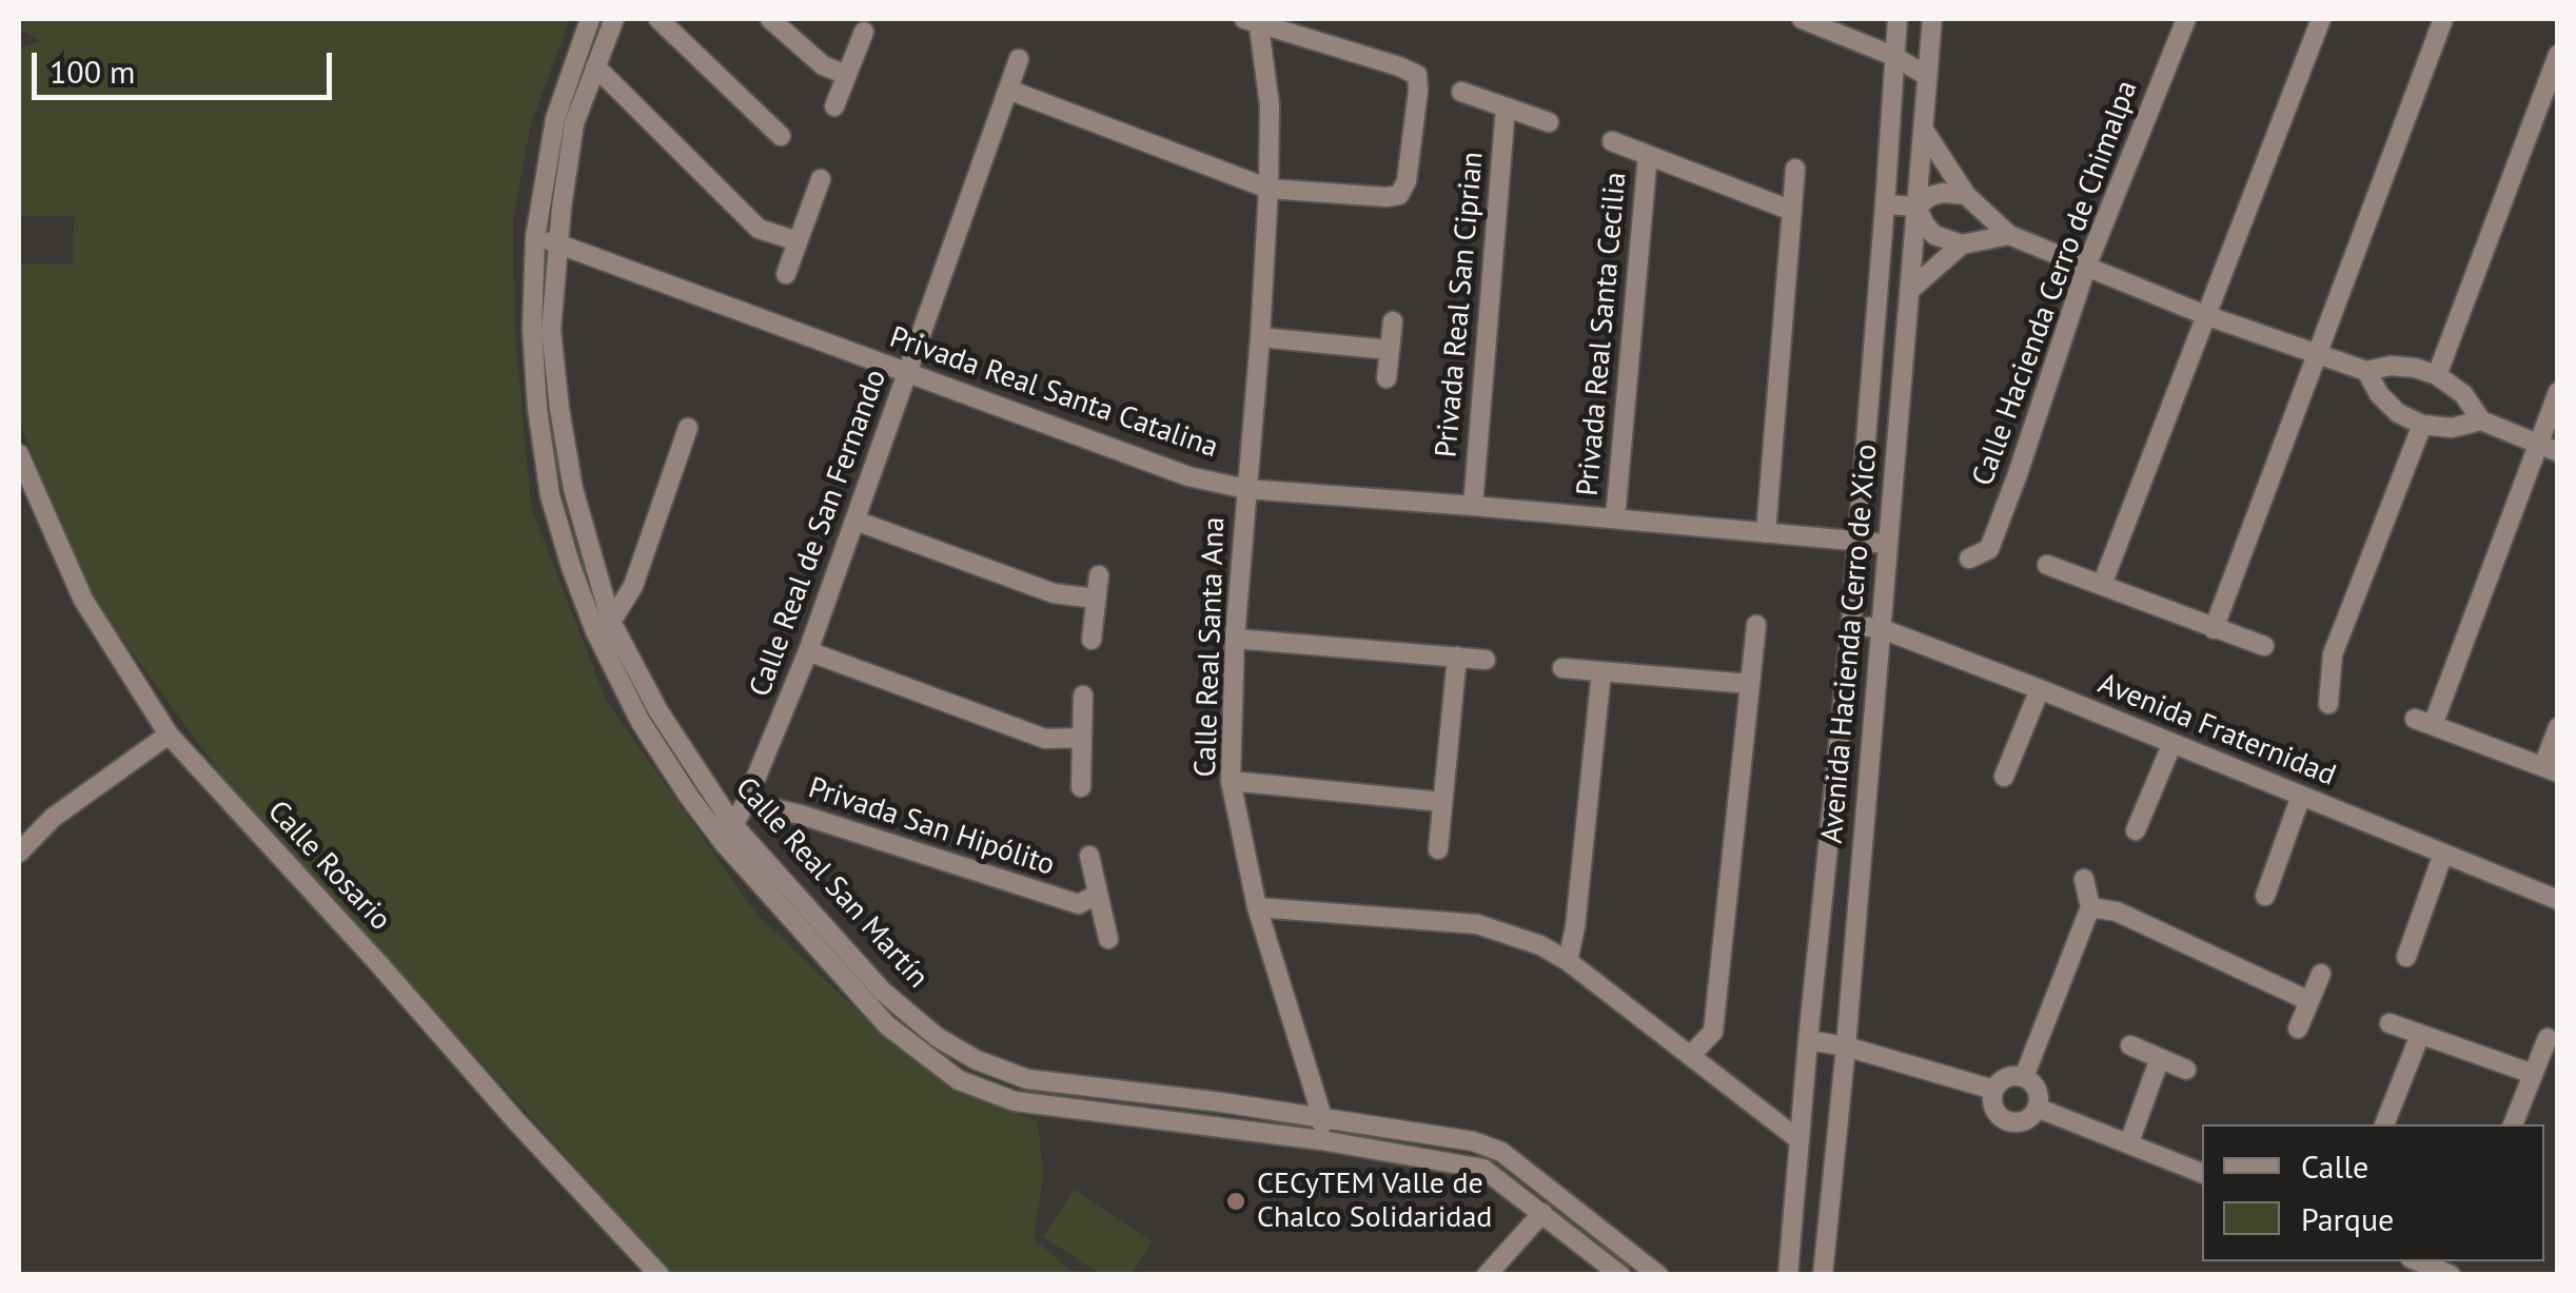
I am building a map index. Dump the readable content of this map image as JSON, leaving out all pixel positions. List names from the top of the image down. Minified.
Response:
{"streets":{"street":["Calle Hacienda Cerro de Chimalpa","Privada Real San Ciprian","Privada Real Santa Cecilia","Privada Real Santa Catalina","Calle Real de San Fernando","Avenida Hacienda Cerro de Xico","Calle Real Santa Ana","Avenida Fraternidad","Privada San Hipólito","Calle Rosario","Calle Real San Martín"]},"crossings":[["Privada Real San Ciprian","Privada Real Santa Catalina"],["Privada Real Santa Cecilia","Privada Real Santa Catalina"],["Privada Real Santa Catalina","Calle Real de San Fernando"],["Privada Real Santa Catalina","Avenida Hacienda Cerro de Xico"],["Privada Real Santa Catalina","Calle Real Santa Ana"],["Privada Real Santa Catalina","Calle Real San Martín"],["Calle Real de San Fernando","Privada San Hipólito"],["Calle Real de San Fernando","Calle Real San Martín"],["Avenida Hacienda Cerro de Xico","Avenida Fraternidad"],["Calle Real Santa Ana","Calle Real San Martín"]],"places":["CECyTEM Valle de Chalco Solidaridad"],"legend":["Calle","Parque"],"scale_bar":"100 m"}
